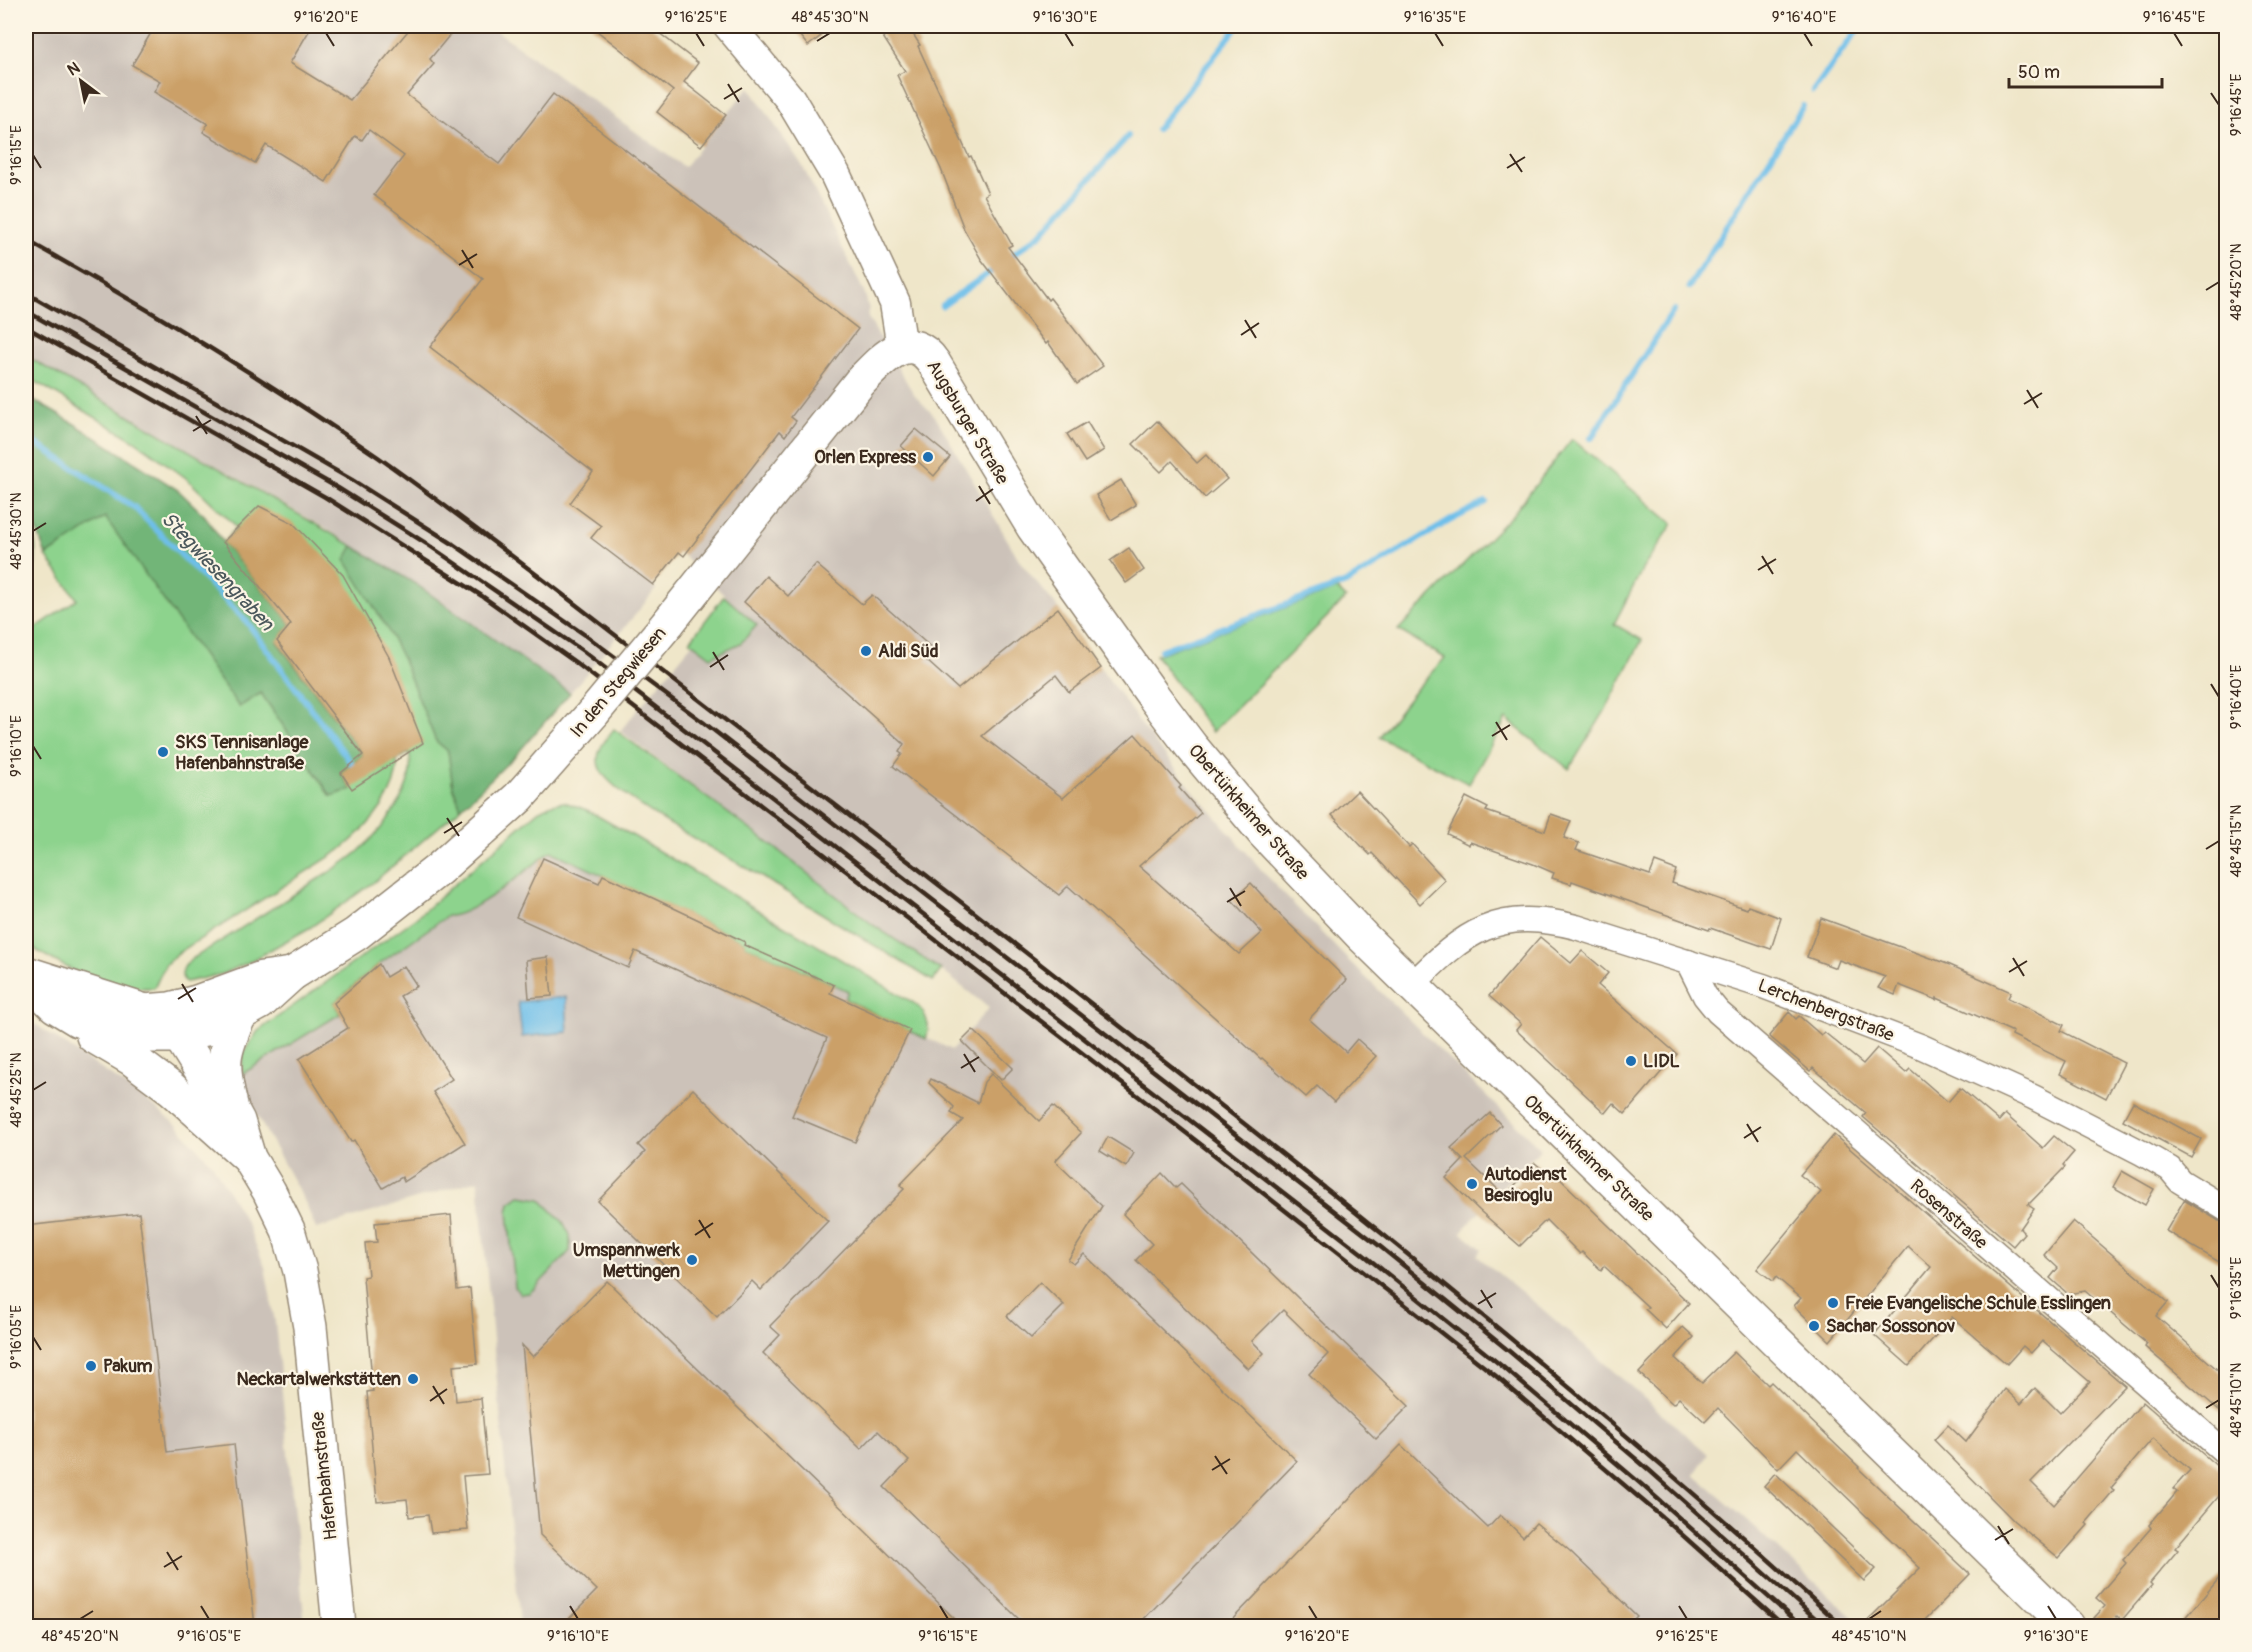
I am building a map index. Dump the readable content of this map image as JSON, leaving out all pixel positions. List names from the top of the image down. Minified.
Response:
{"streets":{"main road":["Augsburger Straße","In den Stegwiesen","Obertürkheimer Straße","Hafenbahnstraße"],"street":["Lerchenbergstraße","Rosenstraße"]},"crossings":[["Augsburger Straße","In den Stegwiesen"],["Augsburger Straße","Obertürkheimer Straße"],["In den Stegwiesen","Hafenbahnstraße"],["Obertürkheimer Straße","Lerchenbergstraße"],["Lerchenbergstraße","Rosenstraße"]],"water":["Stegwiesengraben"],"places":["Orlen Express","Aldi Süd","SKS Tennisanlage Hafenbahnstraße","LIDL","Autodienst Besiroglu","Umspannwerk Mettingen","Freie Evangelische Schule Esslingen","Sachar Sossonov","Pakum","Neckartalwerkstätten"],"scale_bar":"50 m","north":"top left","coordinates":["9°16'20\"E","9°16'25\"E","48°45'30\"N","9°16'30\"E","9°16'35\"E","9°16'40\"E","9°16'45\"E","9°16'15\"E","48°45'20\"N","9°16'10\"E","48°45'15\"N","48°45'25\"N","9°16'05\"E","48°45'10\"N"]}
